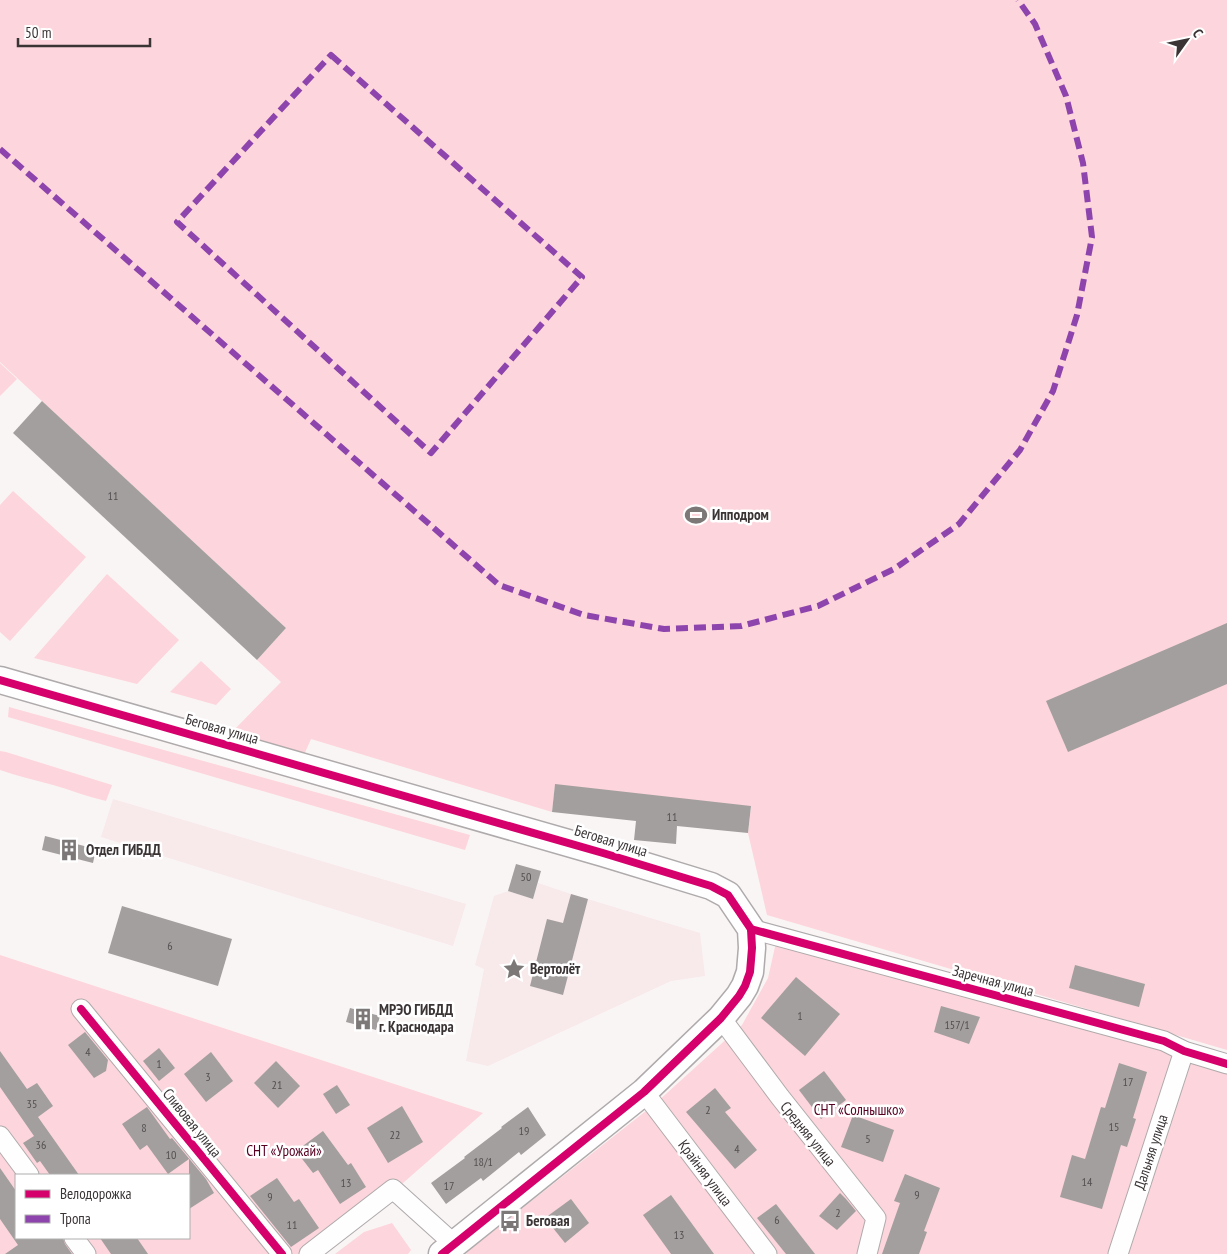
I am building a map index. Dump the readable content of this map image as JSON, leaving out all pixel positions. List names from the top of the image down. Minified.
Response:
{"streets":{"street":["Беговая улица","Заречная улица","Сливовая улица","Средняя улица","Дальняя улица","Крайняя улица"]},"crossings":[["Беговая улица","Заречная улица"],["Заречная улица","Дальняя улица"]],"parks":["СНТ «Солнышко»","СНТ «Урожай»"],"places":{"sports":["Ипподром"],"building":["Отдел ГИБДД","МРЭО ГИБДД г. Краснодара"],"place":["Вертолёт"],"bus stop":["Беговая"]},"house_numbers":["11","11","50","6","1","157/1","4","1","3","17","21","35","2","15","8","19","22","5","36","4","10","18/1","14","13","17","9","9","2","6","11","13"],"legend":["Велодорожка","Тропа"],"scale_bar":"50 m","north":"top right"}
